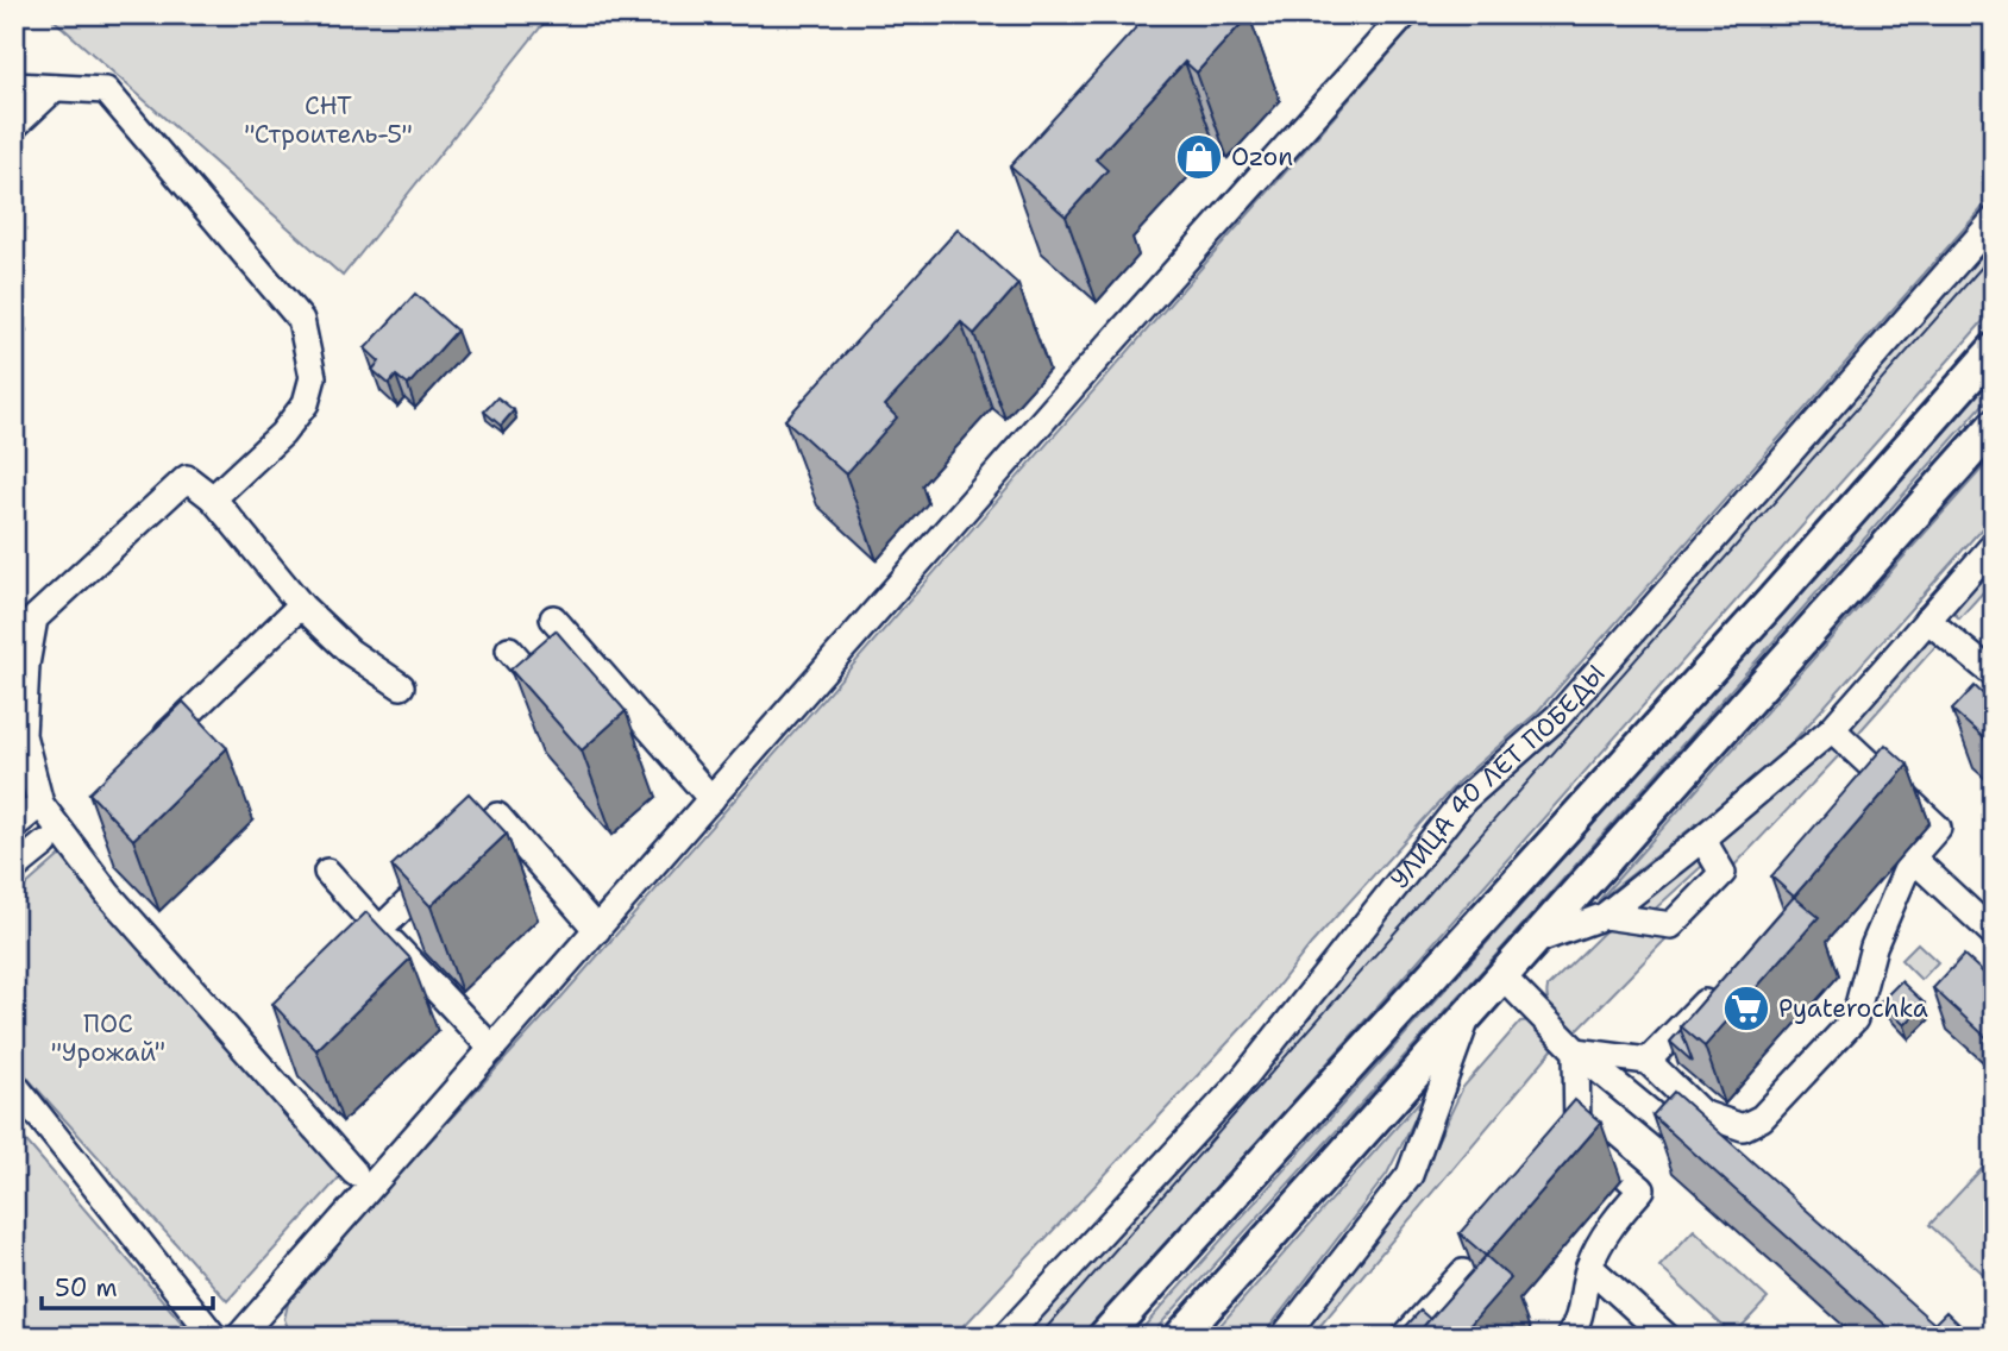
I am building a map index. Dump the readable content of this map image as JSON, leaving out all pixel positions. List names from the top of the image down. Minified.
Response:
{"streets":{"street":["УЛИЦА 40 ЛЕТ ПОБЕДЫ"]},"parks":["СНТ \"Строитель-5\"","ПОС \"Урожай\""],"places":{"shop":["Ozon"],"supermarket":["Pyaterochka"]},"scale_bar":"50 m"}
